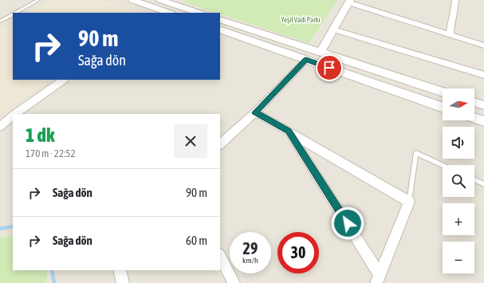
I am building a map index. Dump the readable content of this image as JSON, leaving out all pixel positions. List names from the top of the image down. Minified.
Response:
{"parks":["Yeşil Vadi Parkı"],"north":"right","page":{"turn":["90 m","Sağa dön"],"map_buttons":["+","−"],"heading":["1 dk","170 m · 22:52"],"list":[{"name":"Sağa dön","value":"90 m"},{"name":"Sağa dön","value":"60 m"}],"speed":"29 km/h","limit":"30"}}
